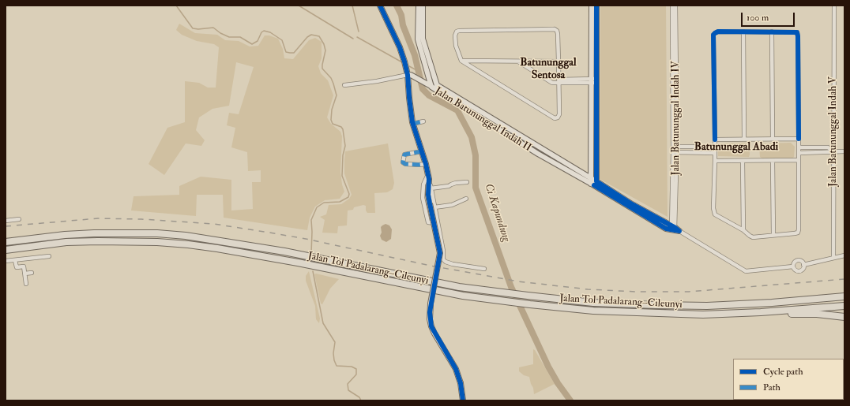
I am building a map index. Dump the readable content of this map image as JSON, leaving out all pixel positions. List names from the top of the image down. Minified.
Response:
{"streets":{"highway":["Jalan Tol Padalarang–Cileunyi"],"street":["Jalan Batununggal Indah IV","Jalan Batununggal Indah II","Jalan Batununggal Indah V"]},"districts":["Batununggal Sentosa","Batununggal Abadi"],"water":["Ci Kapundung"],"legend":["Cycle path","Path"],"scale_bar":"100 m"}
